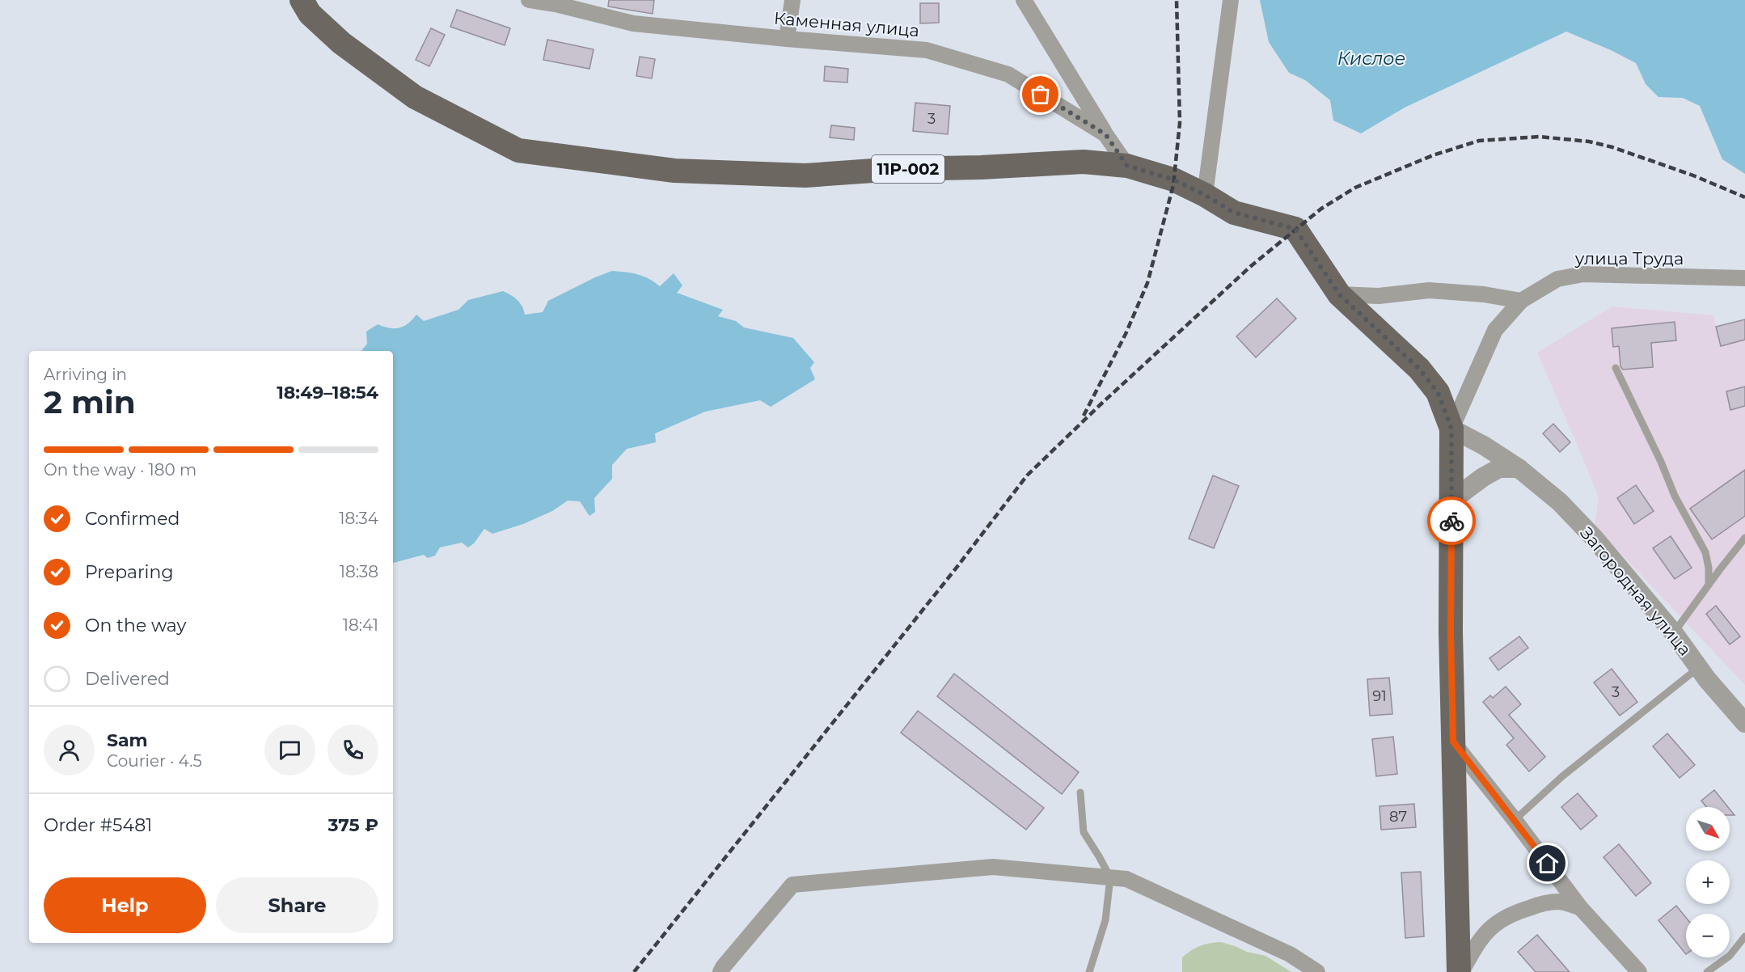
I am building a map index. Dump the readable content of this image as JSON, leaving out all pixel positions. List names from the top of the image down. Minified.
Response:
{"streets":{"main road":["11Р-002"],"street":["Каменная улица","улица Труда","Загородная улица"]},"crossings":[["Каменная улица","11Р-002"],["11Р-002","улица Труда"],["11Р-002","Загородная улица"],["улица Труда","Загородная улица"]],"water":["Кислое"],"house_numbers":["3","3","91","87"],"north":"bottom right","page":{"heading":["2 min","Arriving in","18:49–18:54"],"panel":["Sam","Courier · 4.5","Order #5481","375 ₽"],"bar":"On the way · 180 m","list":[["Confirmed","18:34"],["Preparing","18:38"],["On the way","18:41"],"Delivered"],"map_buttons":["+","−"],"buttons":["Help","Share"]}}
